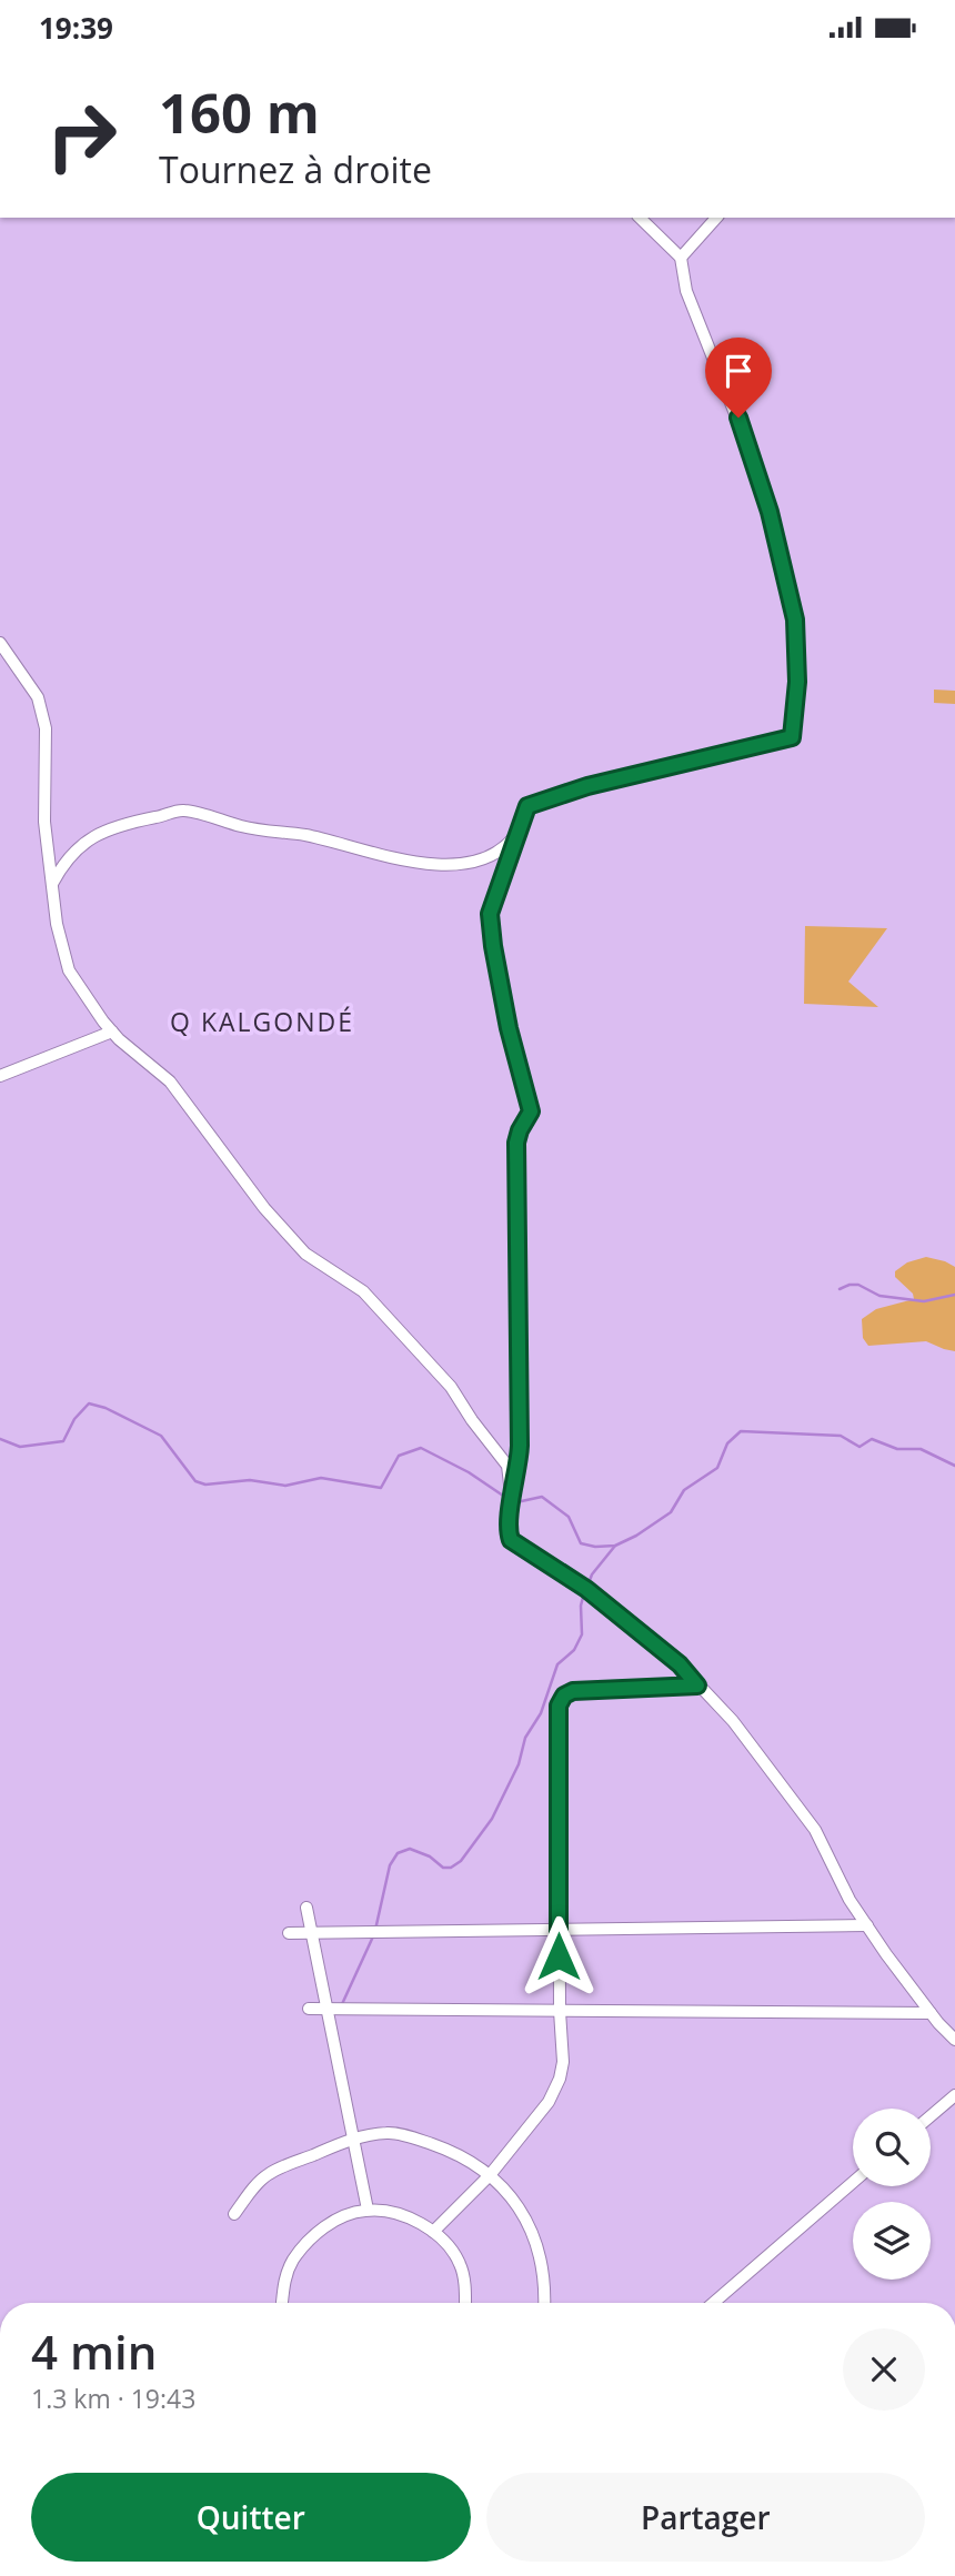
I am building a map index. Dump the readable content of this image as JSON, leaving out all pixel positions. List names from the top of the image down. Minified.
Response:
{"districts":["Q KALGONDÉ"],"page":{"status":"19:39","turn":["160 m","Tournez à droite"],"heading":["4 min","1.3 km · 19:43"],"buttons":["Quitter","Partager"]}}
